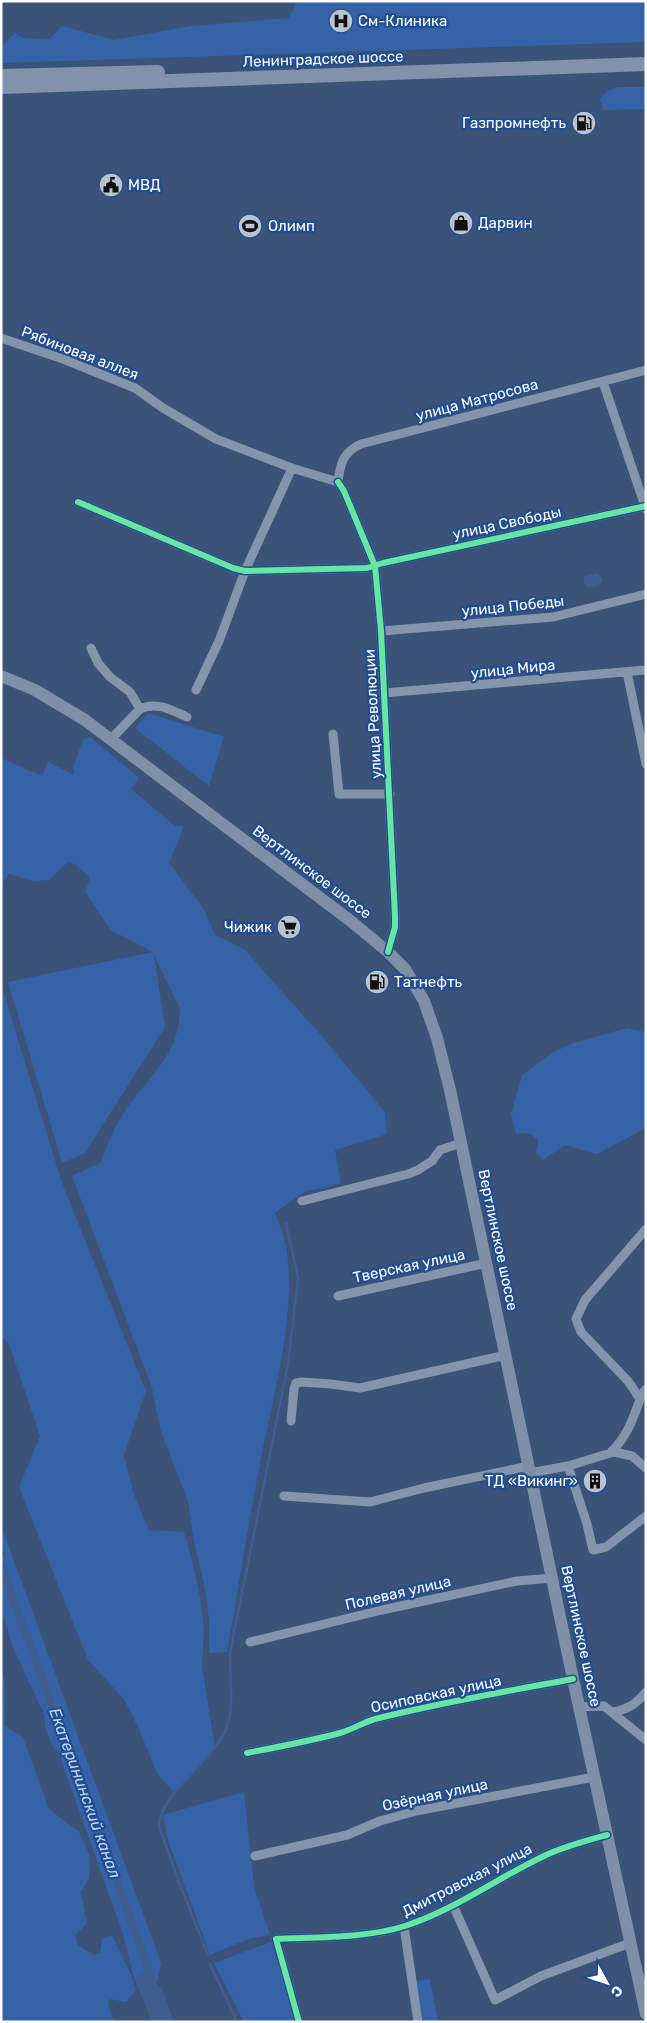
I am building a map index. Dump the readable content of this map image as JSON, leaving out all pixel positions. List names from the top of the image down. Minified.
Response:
{"streets":{"highway":["Ленинградское шоссе"],"main road":["Вертлинское шоссе"],"street":["Рябиновая аллея","улица Матросова","улица Свободы","улица Победы","улица Мира","улица Революции","Тверская улица","Полевая улица","Осиповская улица","Озёрная улица","Дмитровская улица"]},"crossings":[["Рябиновая аллея","улица Матросова"],["Рябиновая аллея","улица Революции"],["улица Матросова","улица Революции"],["улица Свободы","улица Революции"],["улица Победы","улица Революции"],["улица Мира","улица Революции"],["улица Революции","Вертлинское шоссе"],["Вертлинское шоссе","Тверская улица"],["Вертлинское шоссе","Полевая улица"],["Вертлинское шоссе","Осиповская улица"],["Вертлинское шоссе","Озёрная улица"],["Вертлинское шоссе","Дмитровская улица"]],"water":["Екатерининский канал"],"places":{"hospital":["См-Клиника"],"fuel station":["Газпромнефть","Татнефть"],"public building":["МВД"],"shop":["Дарвин"],"sports":["Олимп"],"supermarket":["Чижик"],"building":["ТД «Викинг»"]},"north":"bottom right"}
